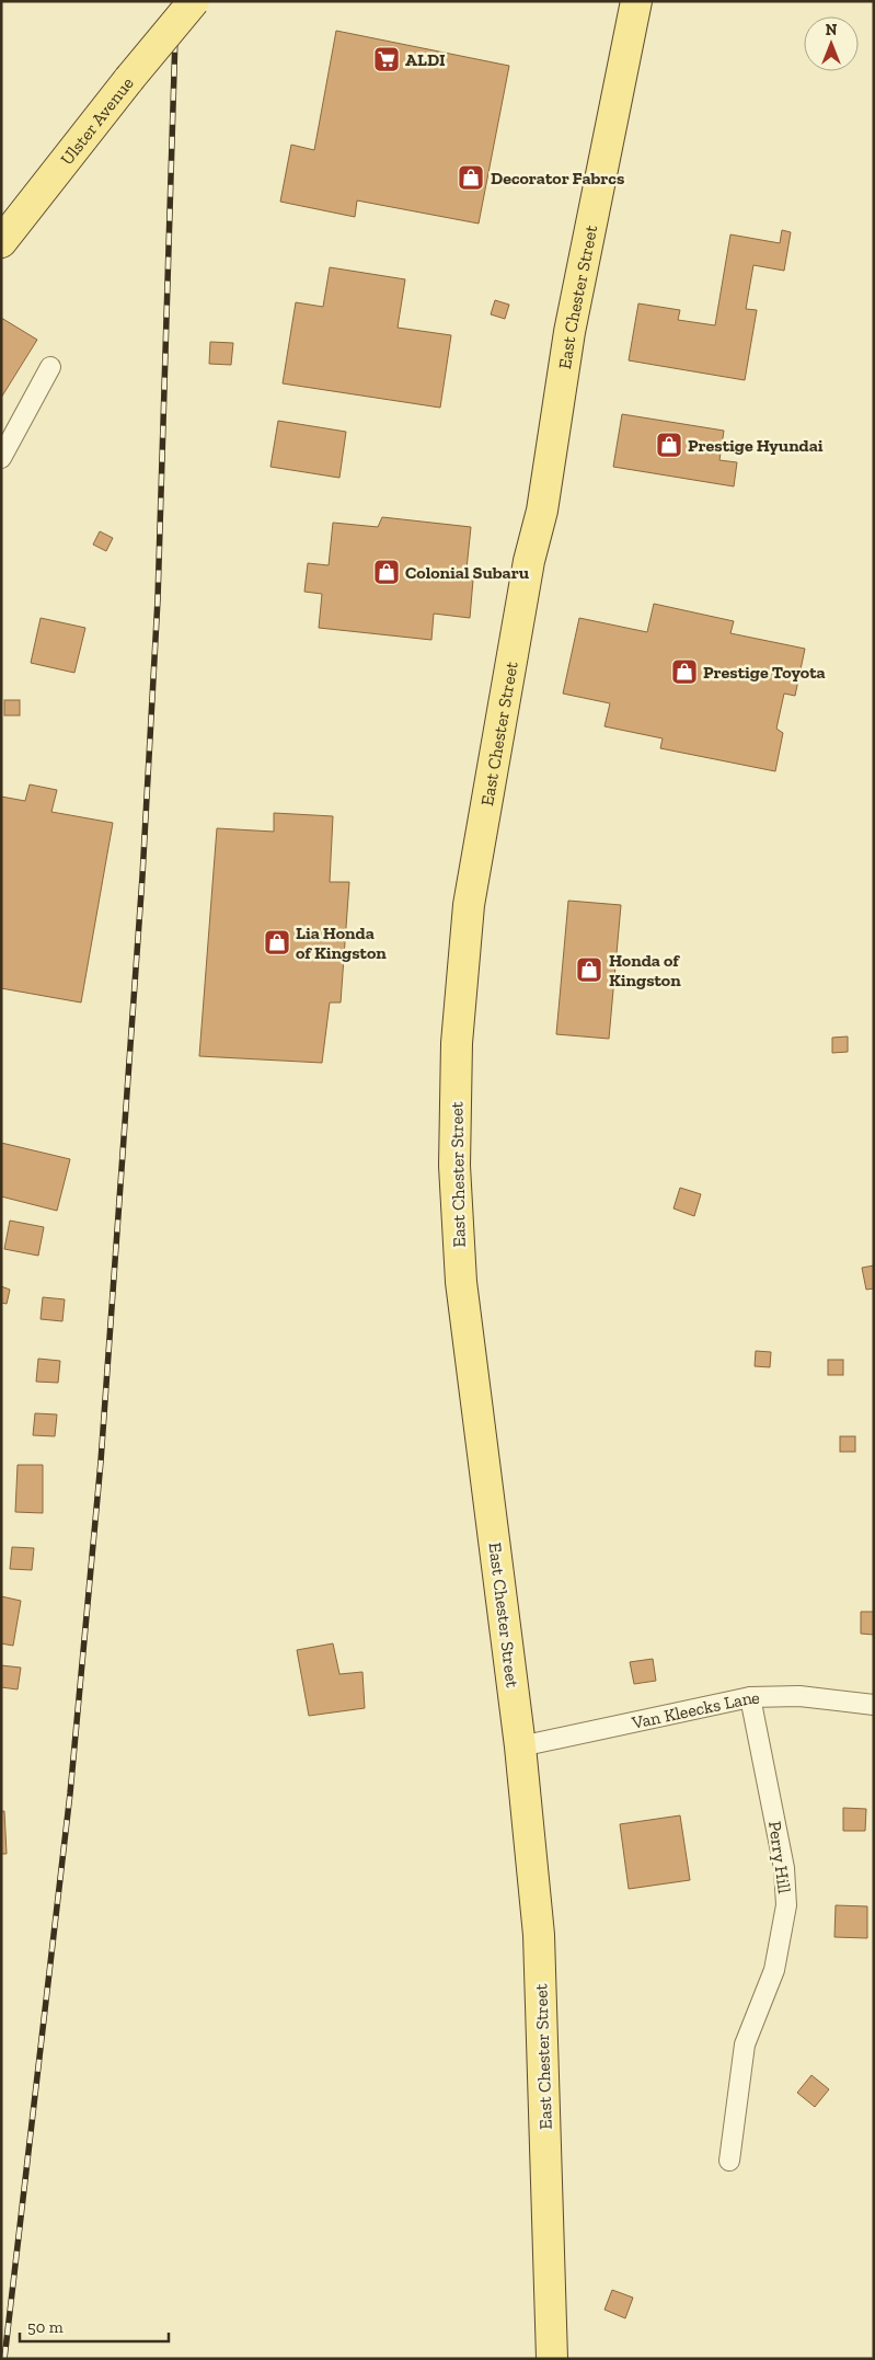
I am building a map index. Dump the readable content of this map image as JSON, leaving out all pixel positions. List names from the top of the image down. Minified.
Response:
{"streets":{"main road":["Ulster Avenue","East Chester Street"],"street":["Van Kleecks Lane","Perry Hill"]},"crossings":[["East Chester Street","Van Kleecks Lane"],["Van Kleecks Lane","Perry Hill"]],"places":{"supermarket":["ALDI"],"shop":["Decorator Fabrcs","Prestige Hyundai","Colonial Subaru","Prestige Toyota","Lia Honda of Kingston","Honda of Kingston"]},"scale_bar":"50 m","north":"top"}
